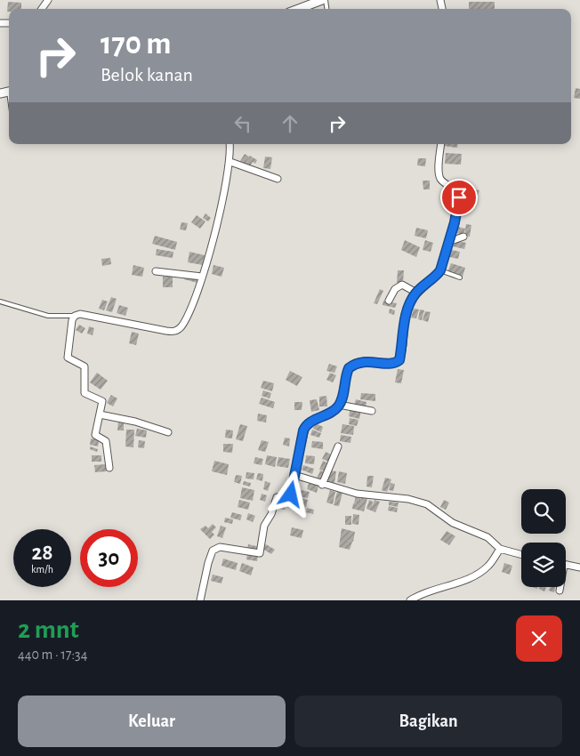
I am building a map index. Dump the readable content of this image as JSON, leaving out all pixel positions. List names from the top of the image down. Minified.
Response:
{"page":{"turn":["170 m","Belok kanan"],"speed":"28 km/h","limit":"30","heading":["2 mnt","440 m · 17:34"],"buttons":["Keluar","Bagikan"]}}
